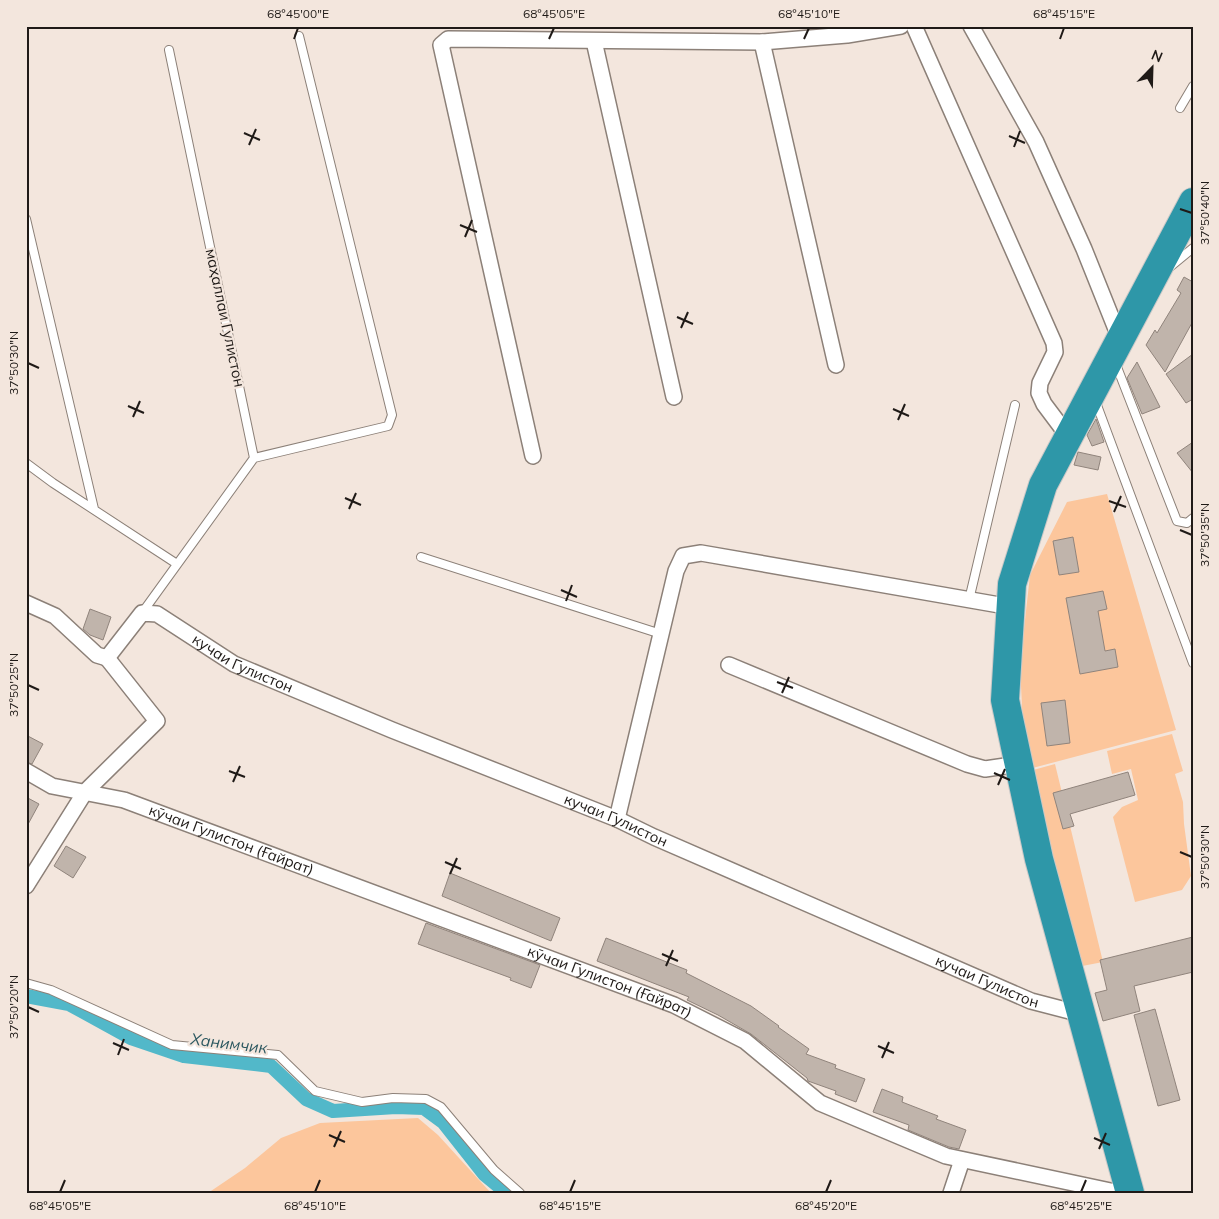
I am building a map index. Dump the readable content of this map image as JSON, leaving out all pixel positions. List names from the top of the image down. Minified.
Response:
{"streets":{"street":["кучаи Гулистон","кӯчаи Гулистон (Ғайрат)"],"lane":["маҳаллаи Гулистон"]},"water":["Ханимчик"],"north":"top right","coordinates":["68°45'00\"E","68°45'05\"E","68°45'10\"E","68°45'15\"E","37°50'40\"N","37°50'30\"N","37°50'35\"N","37°50'25\"N","37°50'20\"N","68°45'20\"E","68°45'25\"E"]}
